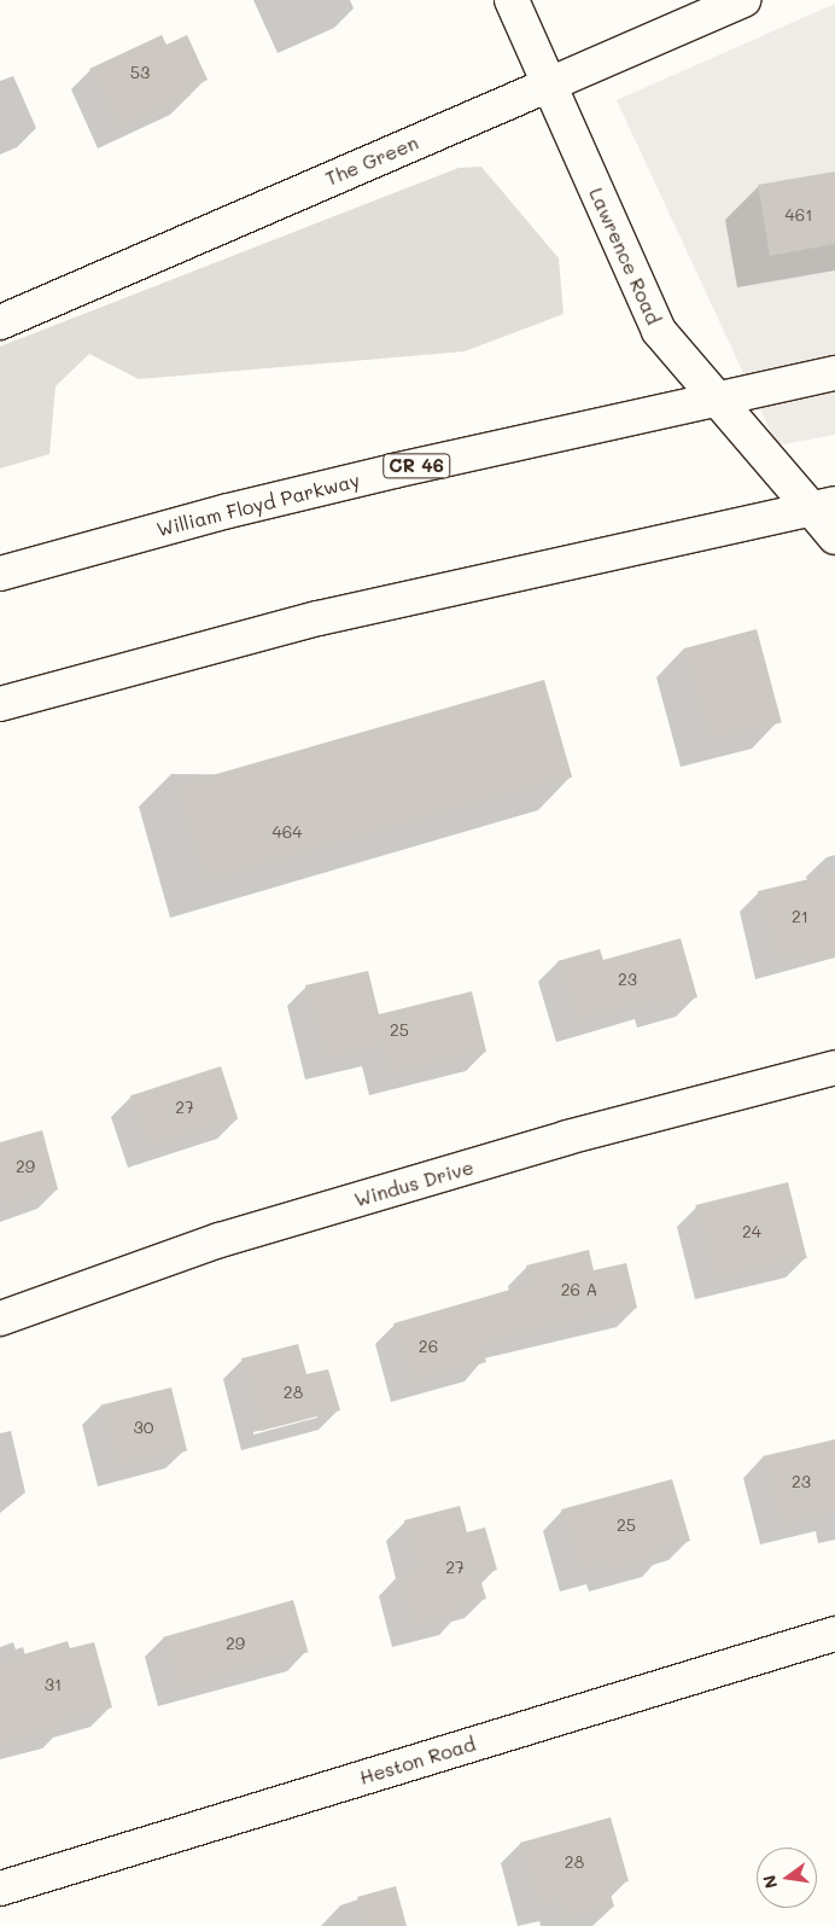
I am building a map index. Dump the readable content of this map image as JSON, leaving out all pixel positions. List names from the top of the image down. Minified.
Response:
{"streets":{"main road":["The Green","Lawrence Road","CR 46","William Floyd Parkway","Windus Drive","Heston Road"]},"crossings":[["The Green","Lawrence Road"],["Lawrence Road","William Floyd Parkway"]],"house_numbers":["53","461","464","21","23","25","27","29","24","26 A","26","28","30","23","25","27","29","31","28"],"north":"left"}
